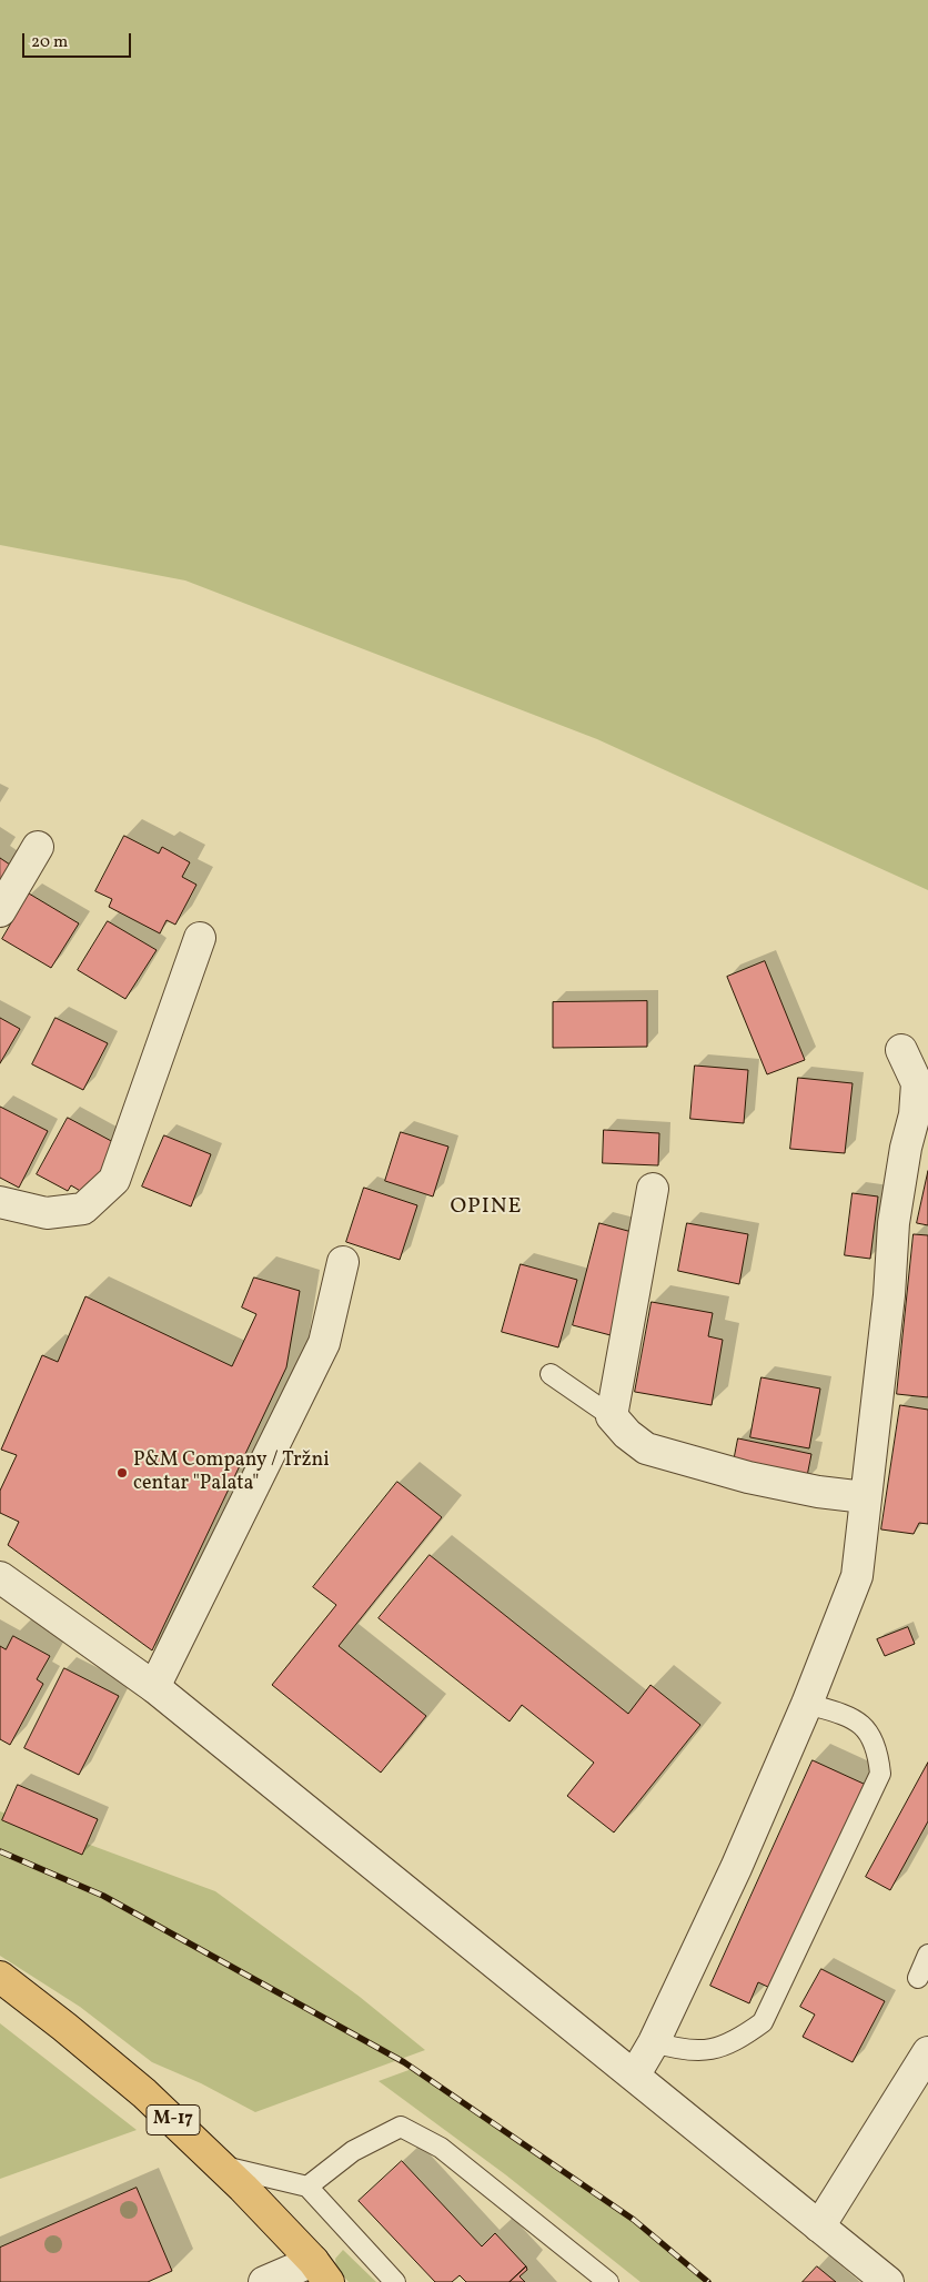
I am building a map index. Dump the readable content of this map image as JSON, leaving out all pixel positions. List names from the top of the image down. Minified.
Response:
{"streets":{"main road":["M-17"]},"districts":["OPINE"],"places":["P&M Company / Tržni centar \"Palata\""],"scale_bar":"20 m"}
